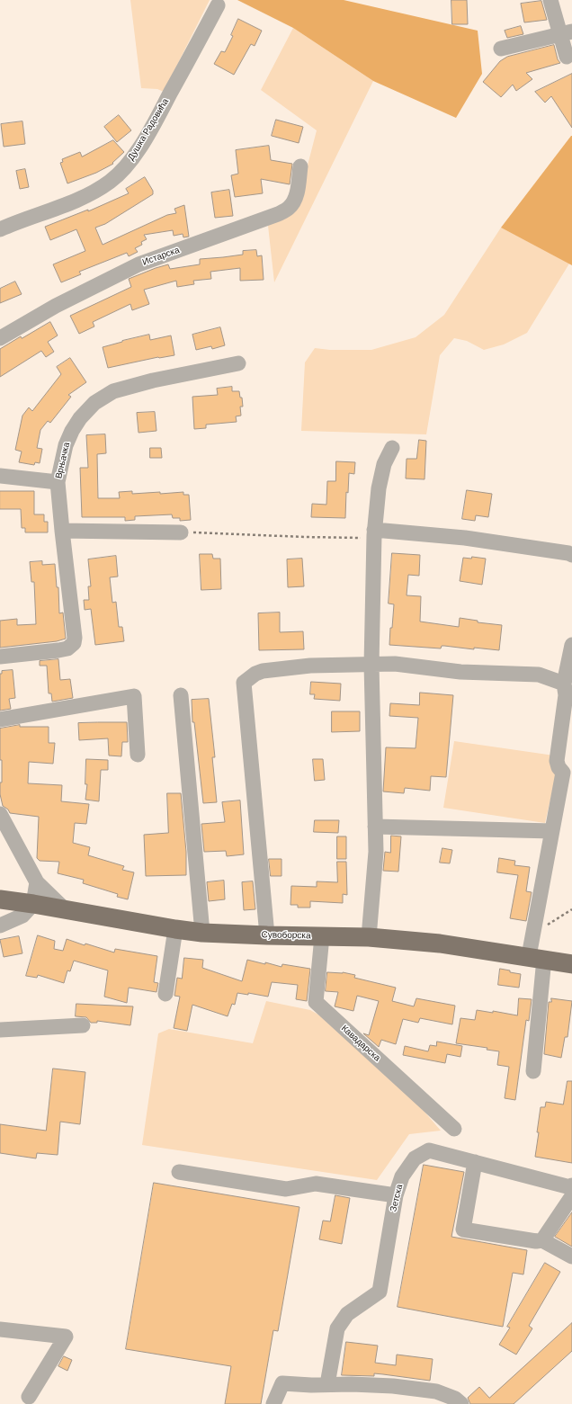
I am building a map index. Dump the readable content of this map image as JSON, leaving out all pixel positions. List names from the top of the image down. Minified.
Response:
{"streets":{"main road":["Сувоборска"],"street":["Душка Радовића","Истарска","Врњачка","Кавадарска","Зетска"]},"crossings":[["Сувоборска","Кавадарска"]]}
